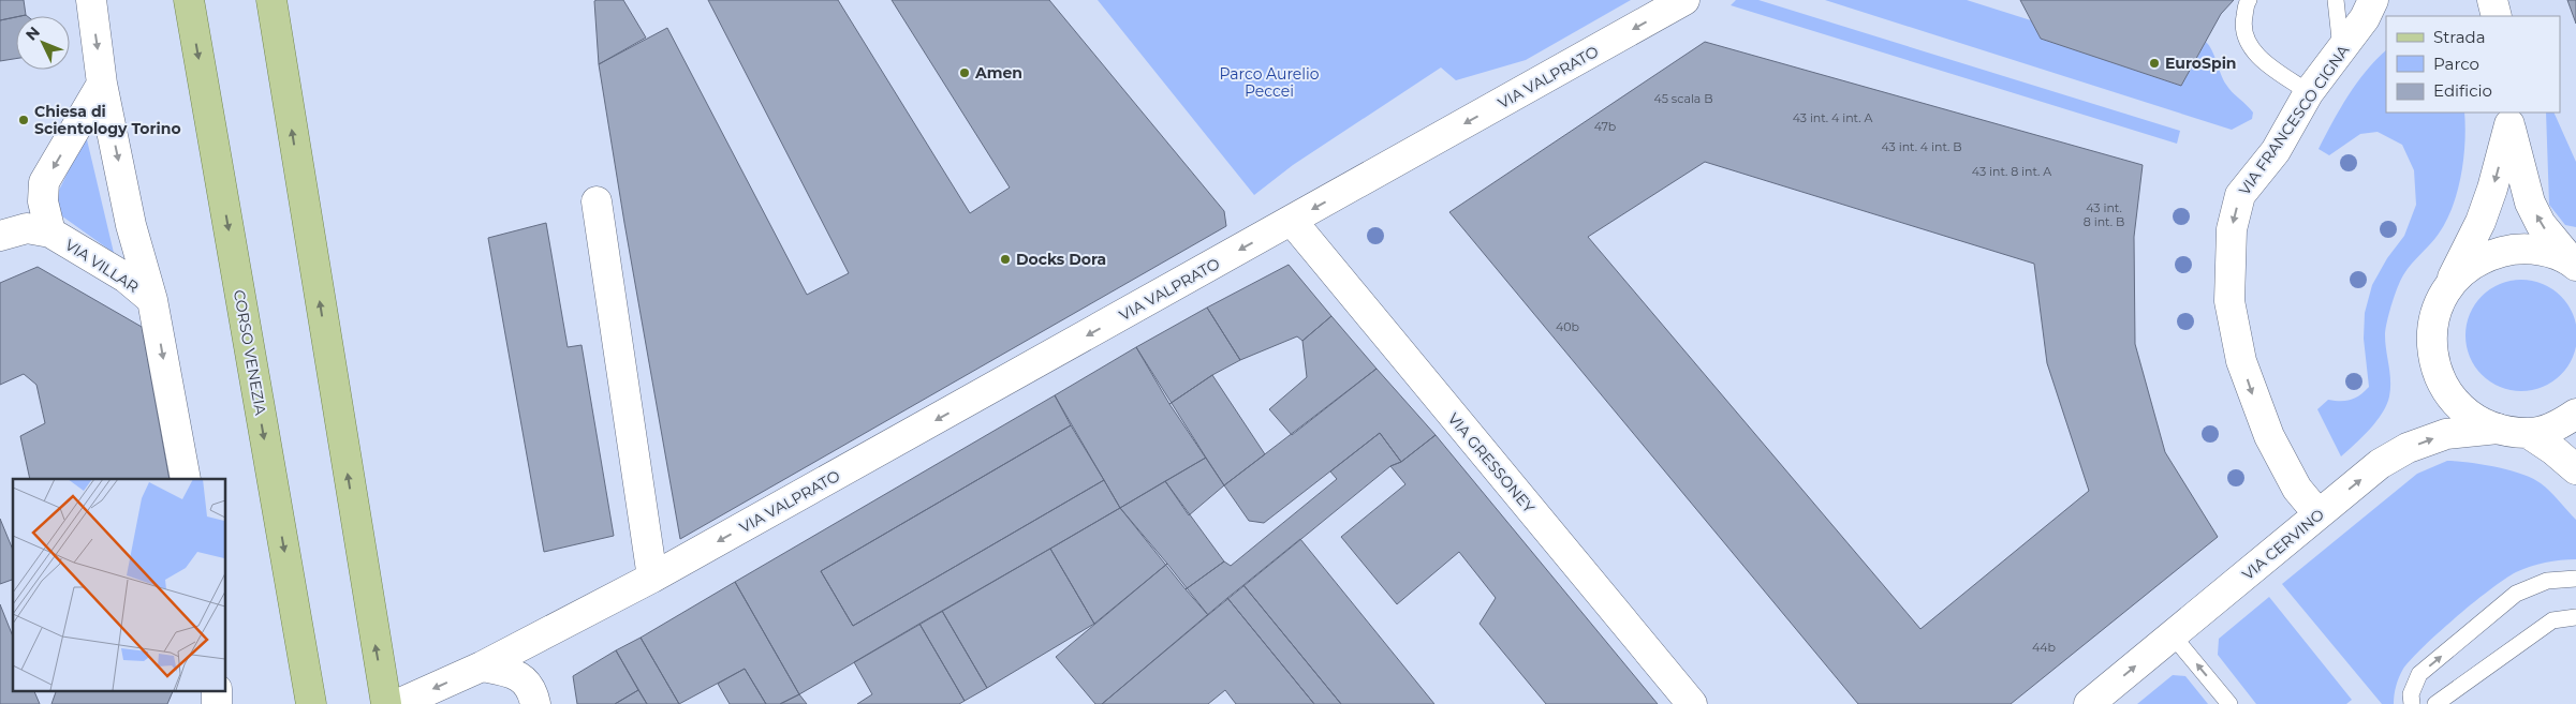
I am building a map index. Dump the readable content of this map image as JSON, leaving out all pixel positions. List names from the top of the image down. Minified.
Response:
{"streets":{"main road":["CORSO VENEZIA"],"street":["VIA VALPRATO","VIA FRANCESCO CIGNA","VIA VILLAR","VIA GRESSONEY","VIA CERVINO"]},"crossings":[["VIA VALPRATO","VIA GRESSONEY"],["VIA FRANCESCO CIGNA","VIA CERVINO"]],"one_way":["VIA VALPRATO","VIA FRANCESCO CIGNA","VIA VILLAR","VIA CERVINO"],"parks":["Parco Aurelio Peccei"],"places":["EuroSpin","Amen","Chiesa di Scientology Torino","Docks Dora"],"house_numbers":["45 scala B","43 int. 4 int. A","47b","43 int. 4 int. B","43 int. 8 int. A","43 int. 8 int. B","40b","44b"],"legend":["Strada","Parco","Edificio"],"north":"top left"}
